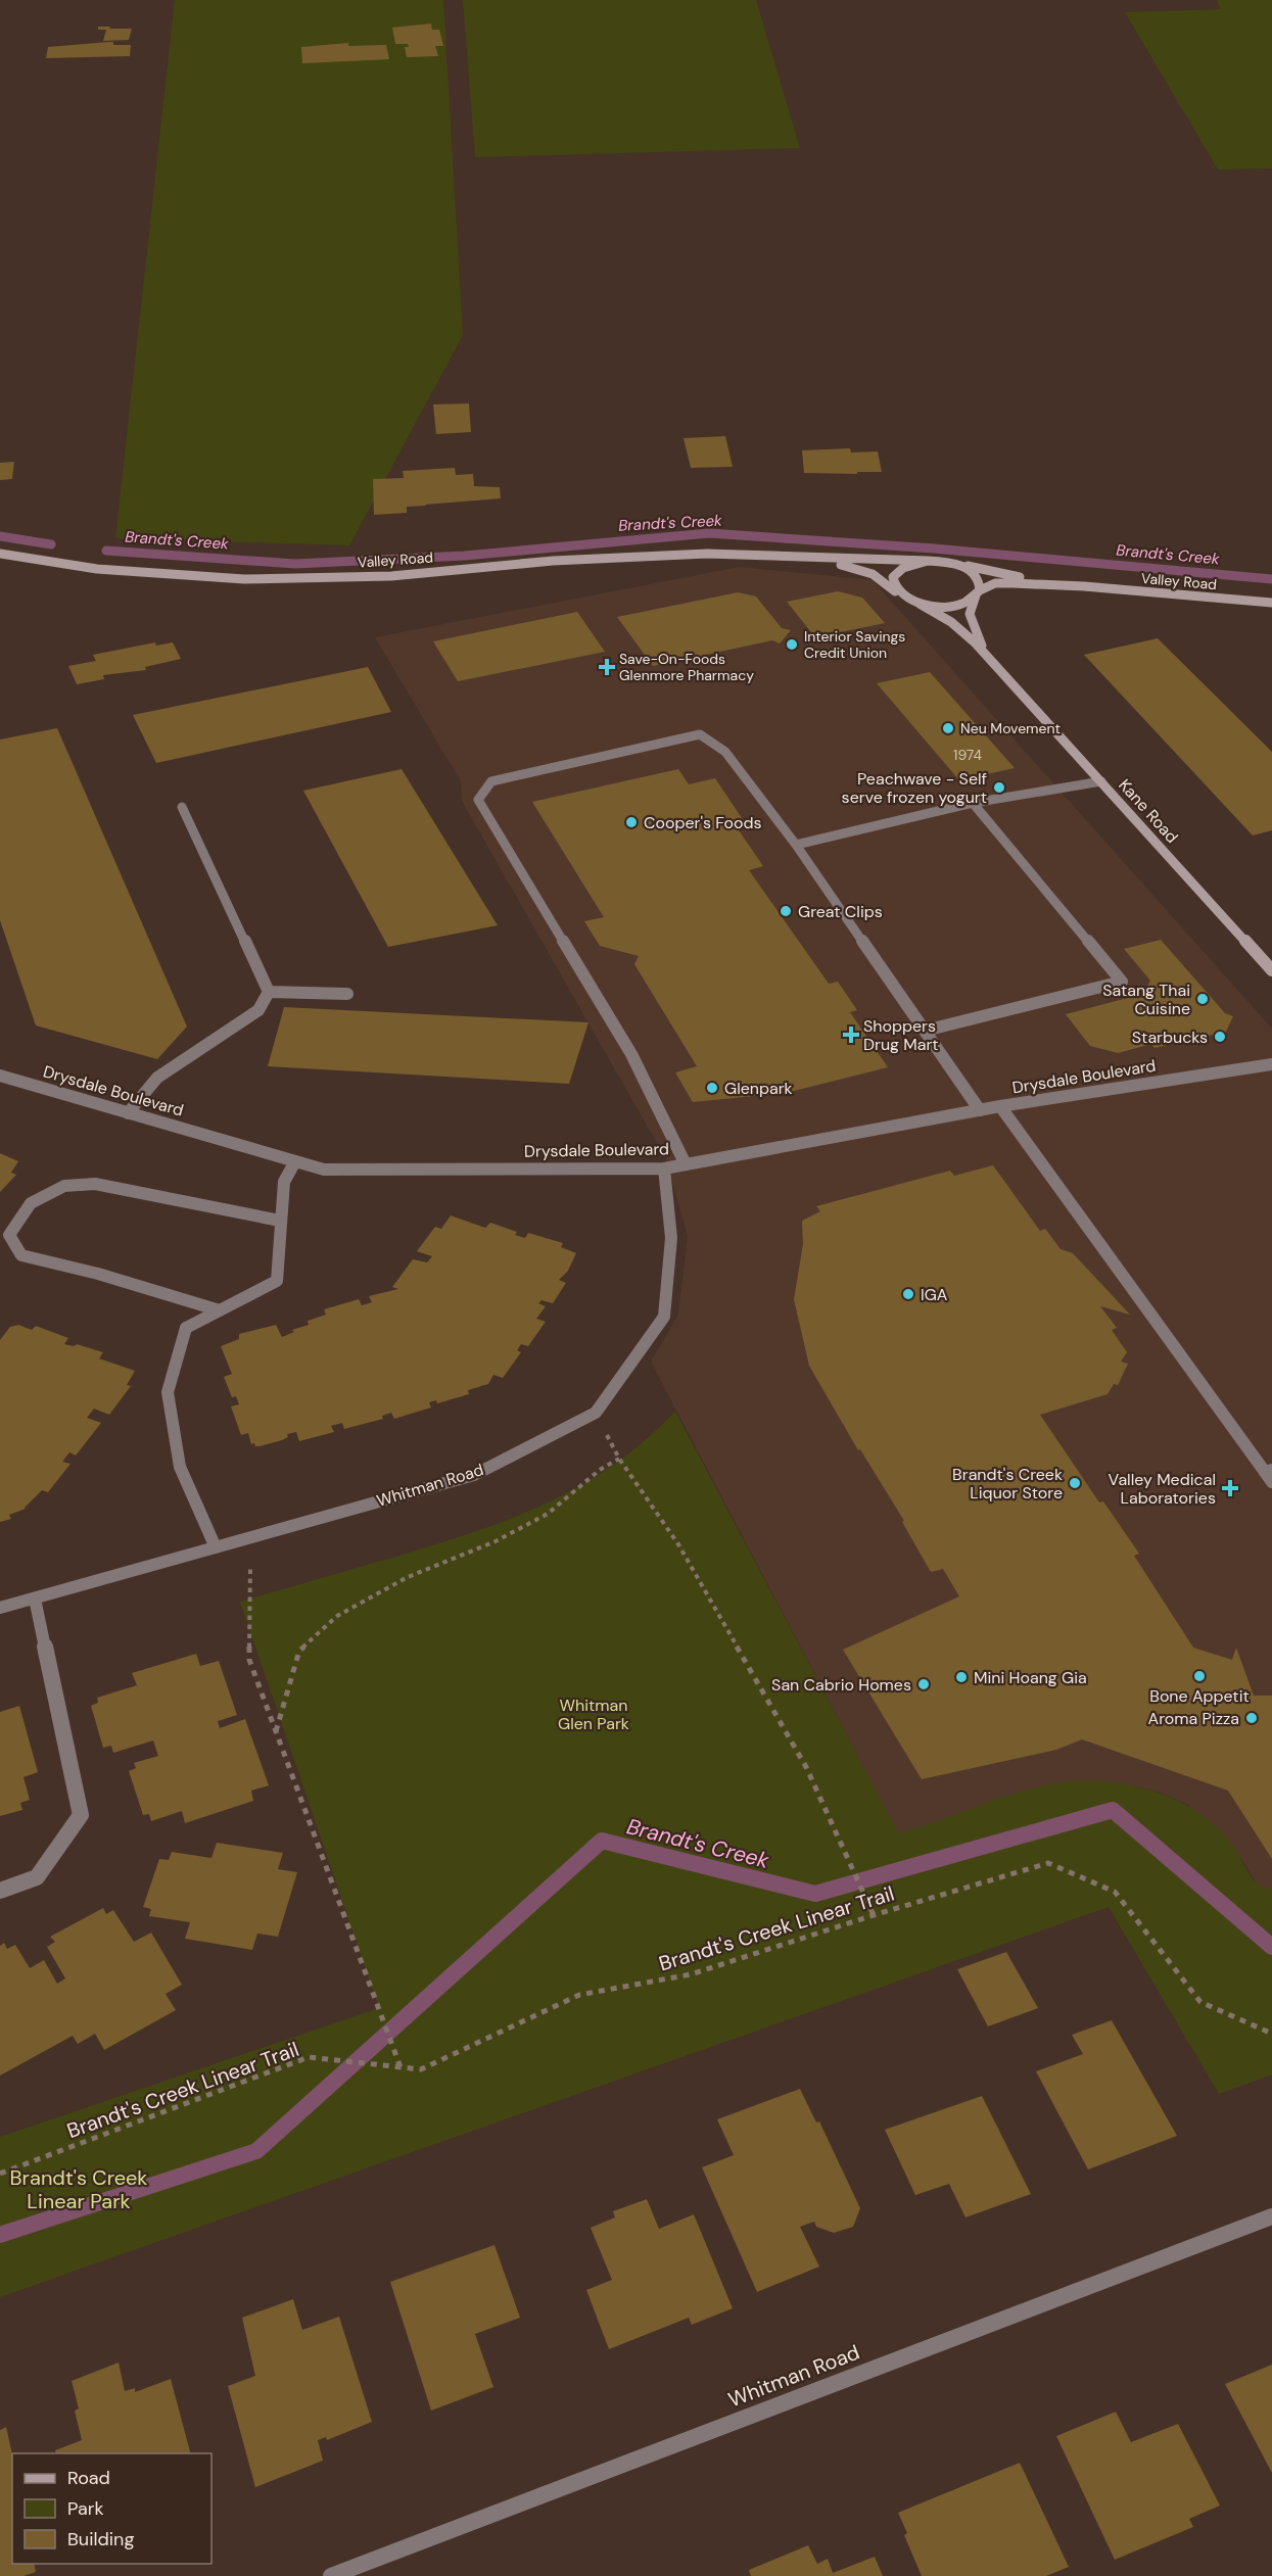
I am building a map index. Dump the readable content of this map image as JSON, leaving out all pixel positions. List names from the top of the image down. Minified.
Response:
{"streets":{"street":["Valley Road","Kane Road","Drysdale Boulevard","Whitman Road"],"path":["Brandt's Creek Linear Trail"]},"crossings":[["Valley Road","Kane Road"],["Drysdale Boulevard","Whitman Road"]],"water":["Brandt's Creek"],"parks":["Whitman Glen Park","Brandt's Creek Linear Park"],"places":{"other":["Interior Savings Credit Union","Neu Movement","Peachwave - Self serve frozen yogurt","Cooper's Foods","Great Clips","Satang Thai Cuisine","Starbucks","Glenpark","IGA","Brandt's Creek Liquor Store","Bone Appetit","Mini Hoang Gia","San Cabrio Homes","Aroma Pizza"],"health":["Save-On-Foods Glenmore Pharmacy","Shoppers Drug Mart","Valley Medical Laboratories"]},"house_numbers":["1974"],"legend":["Road","Park","Building"]}
